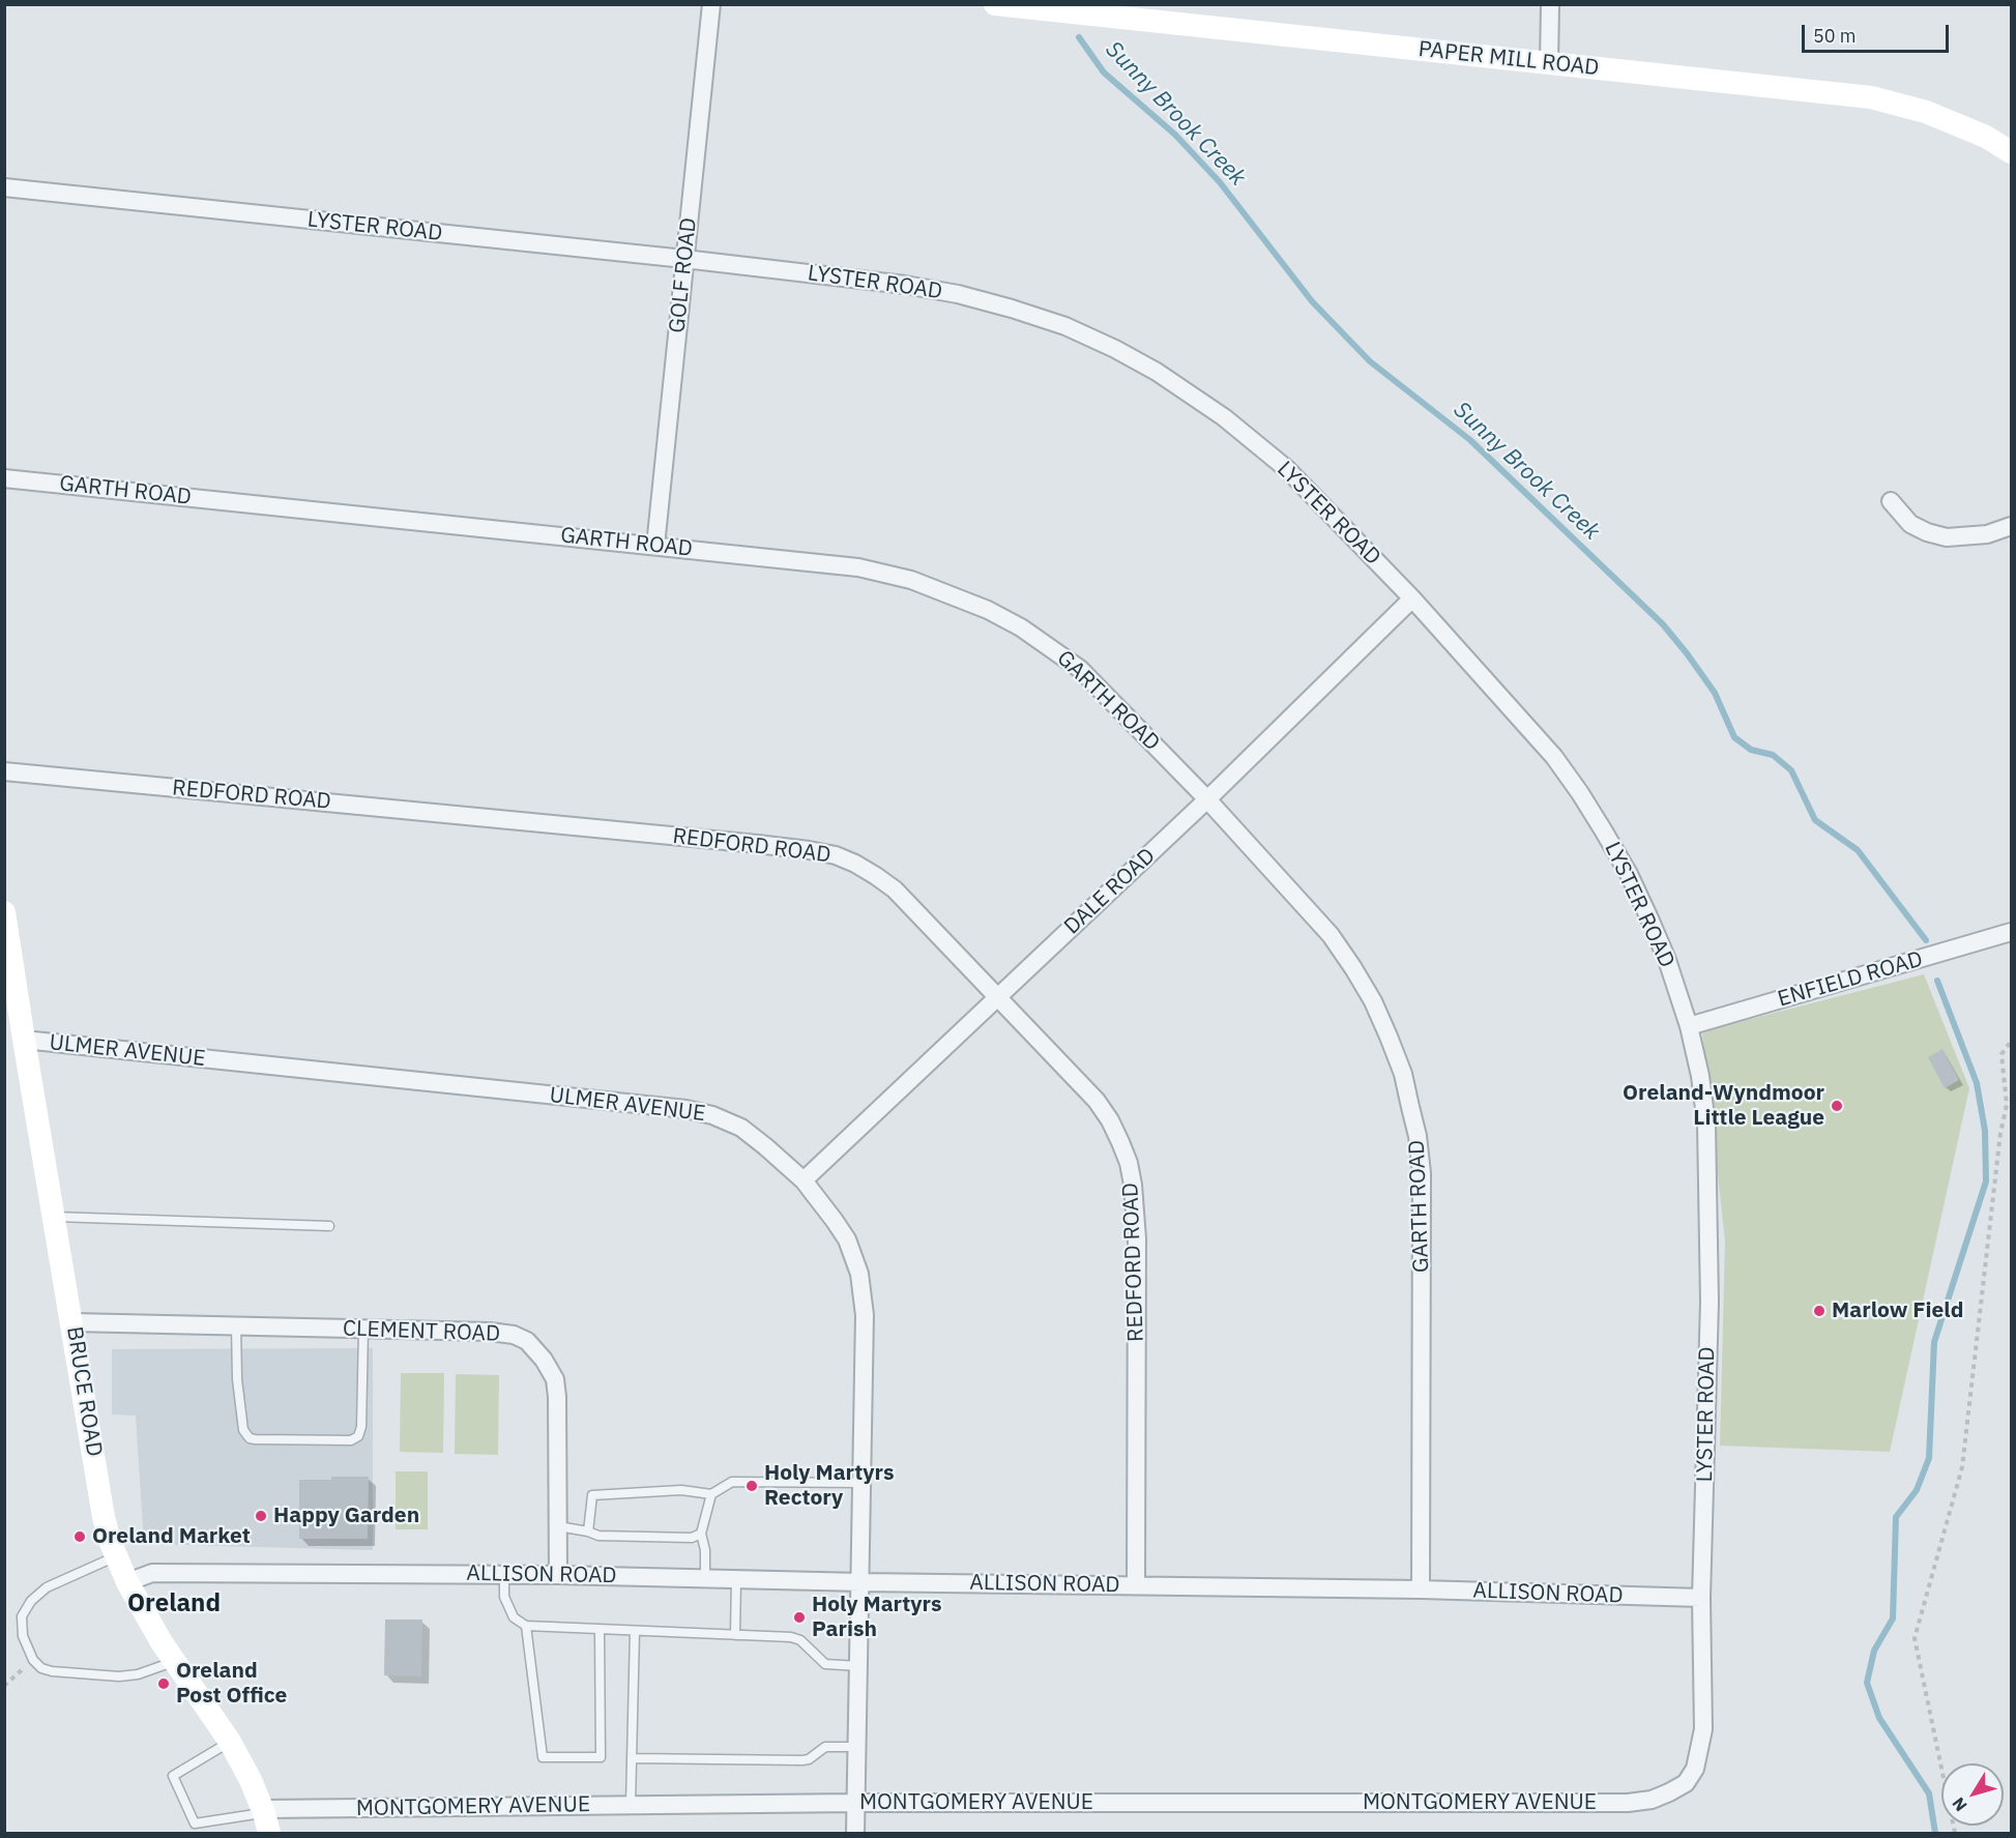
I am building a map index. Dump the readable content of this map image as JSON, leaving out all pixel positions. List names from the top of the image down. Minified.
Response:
{"streets":{"street":["PAPER MILL ROAD","LYSTER ROAD","GOLF ROAD","GARTH ROAD","REDFORD ROAD","DALE ROAD","ENFIELD ROAD","ULMER AVENUE","CLEMENT ROAD","BRUCE ROAD","ALLISON ROAD","MONTGOMERY AVENUE"]},"crossings":[["LYSTER ROAD","GOLF ROAD"],["LYSTER ROAD","DALE ROAD"],["LYSTER ROAD","ENFIELD ROAD"],["LYSTER ROAD","ALLISON ROAD"],["LYSTER ROAD","MONTGOMERY AVENUE"],["GOLF ROAD","GARTH ROAD"],["GARTH ROAD","DALE ROAD"],["GARTH ROAD","ALLISON ROAD"],["REDFORD ROAD","DALE ROAD"],["REDFORD ROAD","ALLISON ROAD"],["DALE ROAD","ULMER AVENUE"],["ULMER AVENUE","BRUCE ROAD"],["ULMER AVENUE","ALLISON ROAD"],["ULMER AVENUE","MONTGOMERY AVENUE"],["CLEMENT ROAD","BRUCE ROAD"],["CLEMENT ROAD","ALLISON ROAD"],["BRUCE ROAD","ALLISON ROAD"],["BRUCE ROAD","MONTGOMERY AVENUE"]],"districts":["Oreland"],"water":["Sunny Brook Creek"],"places":["Oreland-Wyndmoor Little League","Marlow Field","Holy Martyrs Rectory","Happy Garden","Oreland Market","Holy Martyrs Parish","Oreland Post Office"],"scale_bar":"50 m","north":"bottom left"}
